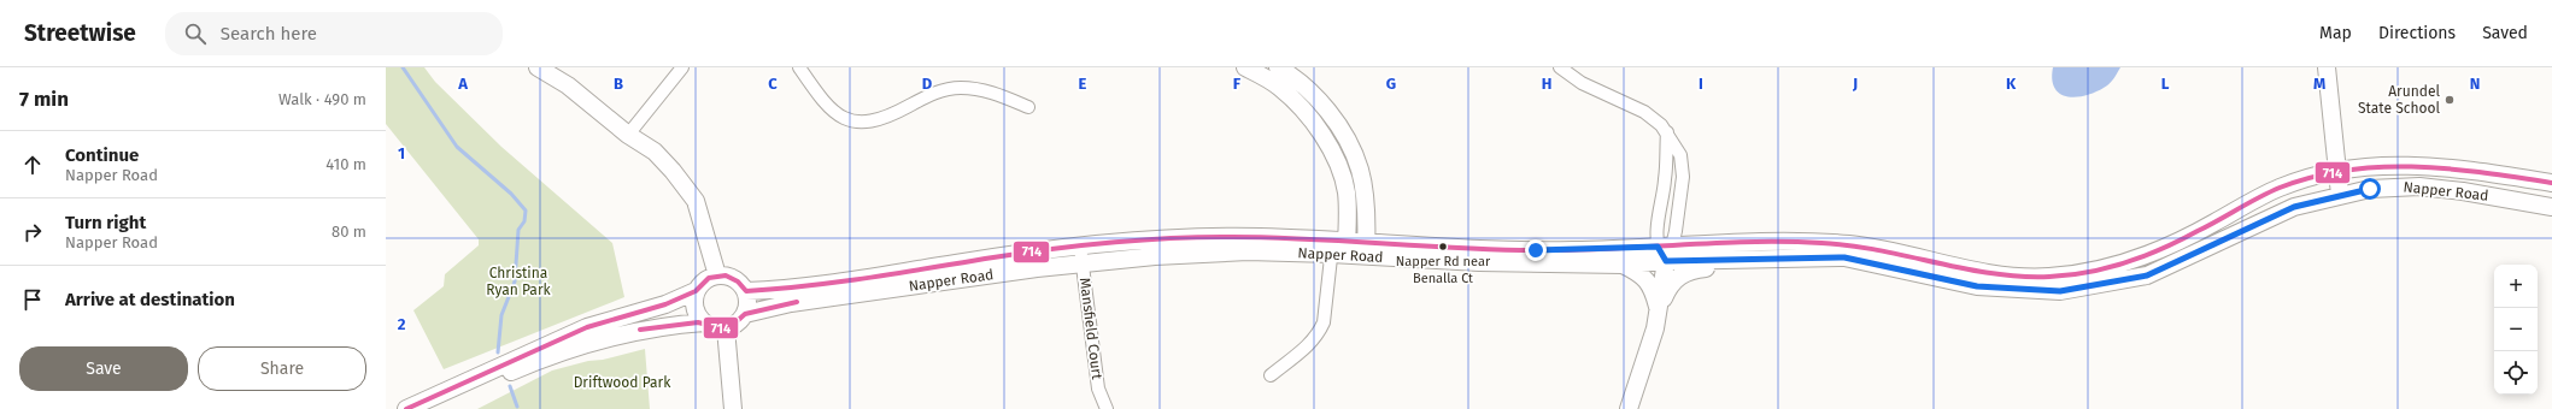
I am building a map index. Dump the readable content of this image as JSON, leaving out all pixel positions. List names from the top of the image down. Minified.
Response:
{"streets":{"main road":["Napper Road"],"street":["Mansfield Court"]},"crossings":[["Napper Road","Mansfield Court"]],"parks":["Christina Ryan Park","Driftwood Park"],"places":["Arundel State School","Napper Rd near Benalla Ct"],"lines":["transit line 714"],"page":{"header":"Streetwise","search":"Search here","nav":["Map","Directions","Saved"],"heading":["7 min","Walk · 490 m"],"list":[["Continue","Napper Road","410 m"],["Turn right","Napper Road","80 m"],"Arrive at destination"],"map_buttons":["+","−"],"buttons":["Save","Share"]},"grid":{"columns":["A","B","C","D","E","F","G","H","I","J","K","L","M","N"],"rows":["1","2"]}}
